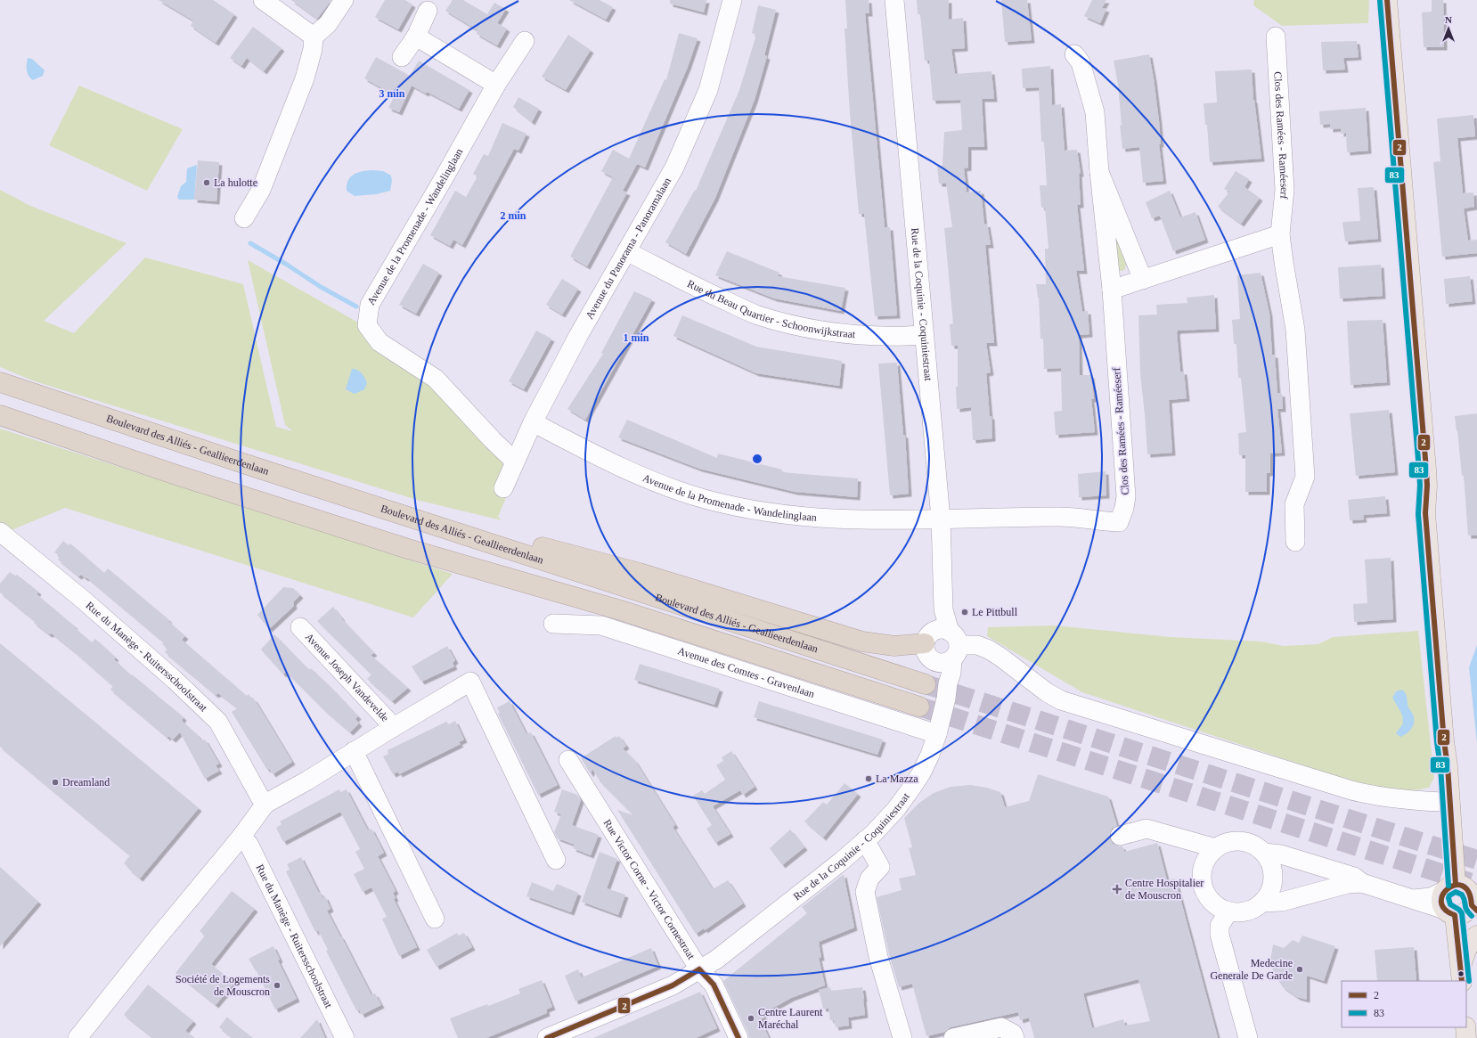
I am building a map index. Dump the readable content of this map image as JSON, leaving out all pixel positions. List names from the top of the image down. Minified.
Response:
{"streets":{"highway":["Boulevard des Alliés - Geallieerdenlaan"],"street":["Clos des Ramées - Raméeserf","Avenue de la Promenade - Wandelinglaan","Avenue du Panorama - Panoramalaan","Rue de la Coquinie - Coquiniestraat","Rue du Beau Quartier - Schoonwijkstraat","Rue du Manège - Ruitersschoolstraat","Avenue des Comtes - Gravenlaan","Avenue Joseph Vandevelde","Rue Victor Corne - Victor Cornestraat"]},"crossings":[["Clos des Ramées - Raméeserf","Avenue de la Promenade - Wandelinglaan"],["Clos des Ramées - Raméeserf","Rue de la Coquinie - Coquiniestraat"],["Avenue de la Promenade - Wandelinglaan","Avenue du Panorama - Panoramalaan"],["Avenue de la Promenade - Wandelinglaan","Rue de la Coquinie - Coquiniestraat"],["Avenue du Panorama - Panoramalaan","Rue du Beau Quartier - Schoonwijkstraat"],["Rue de la Coquinie - Coquiniestraat","Rue du Beau Quartier - Schoonwijkstraat"],["Rue de la Coquinie - Coquiniestraat","Avenue des Comtes - Gravenlaan"],["Rue de la Coquinie - Coquiniestraat","Rue Victor Corne - Victor Cornestraat"]],"places":{"other":["La hulotte","Le Pittbull","La Mazza","Dreamland","Medecine Generale De Garde","Société de Logements de Mouscron","Centre Laurent Maréchal"],"health":["Centre Hospitalier de Mouscron"]},"lines":["transit line 2","transit line 83"],"legend":["2","83"],"north":"top","rings":["3 min","2 min","1 min"]}
